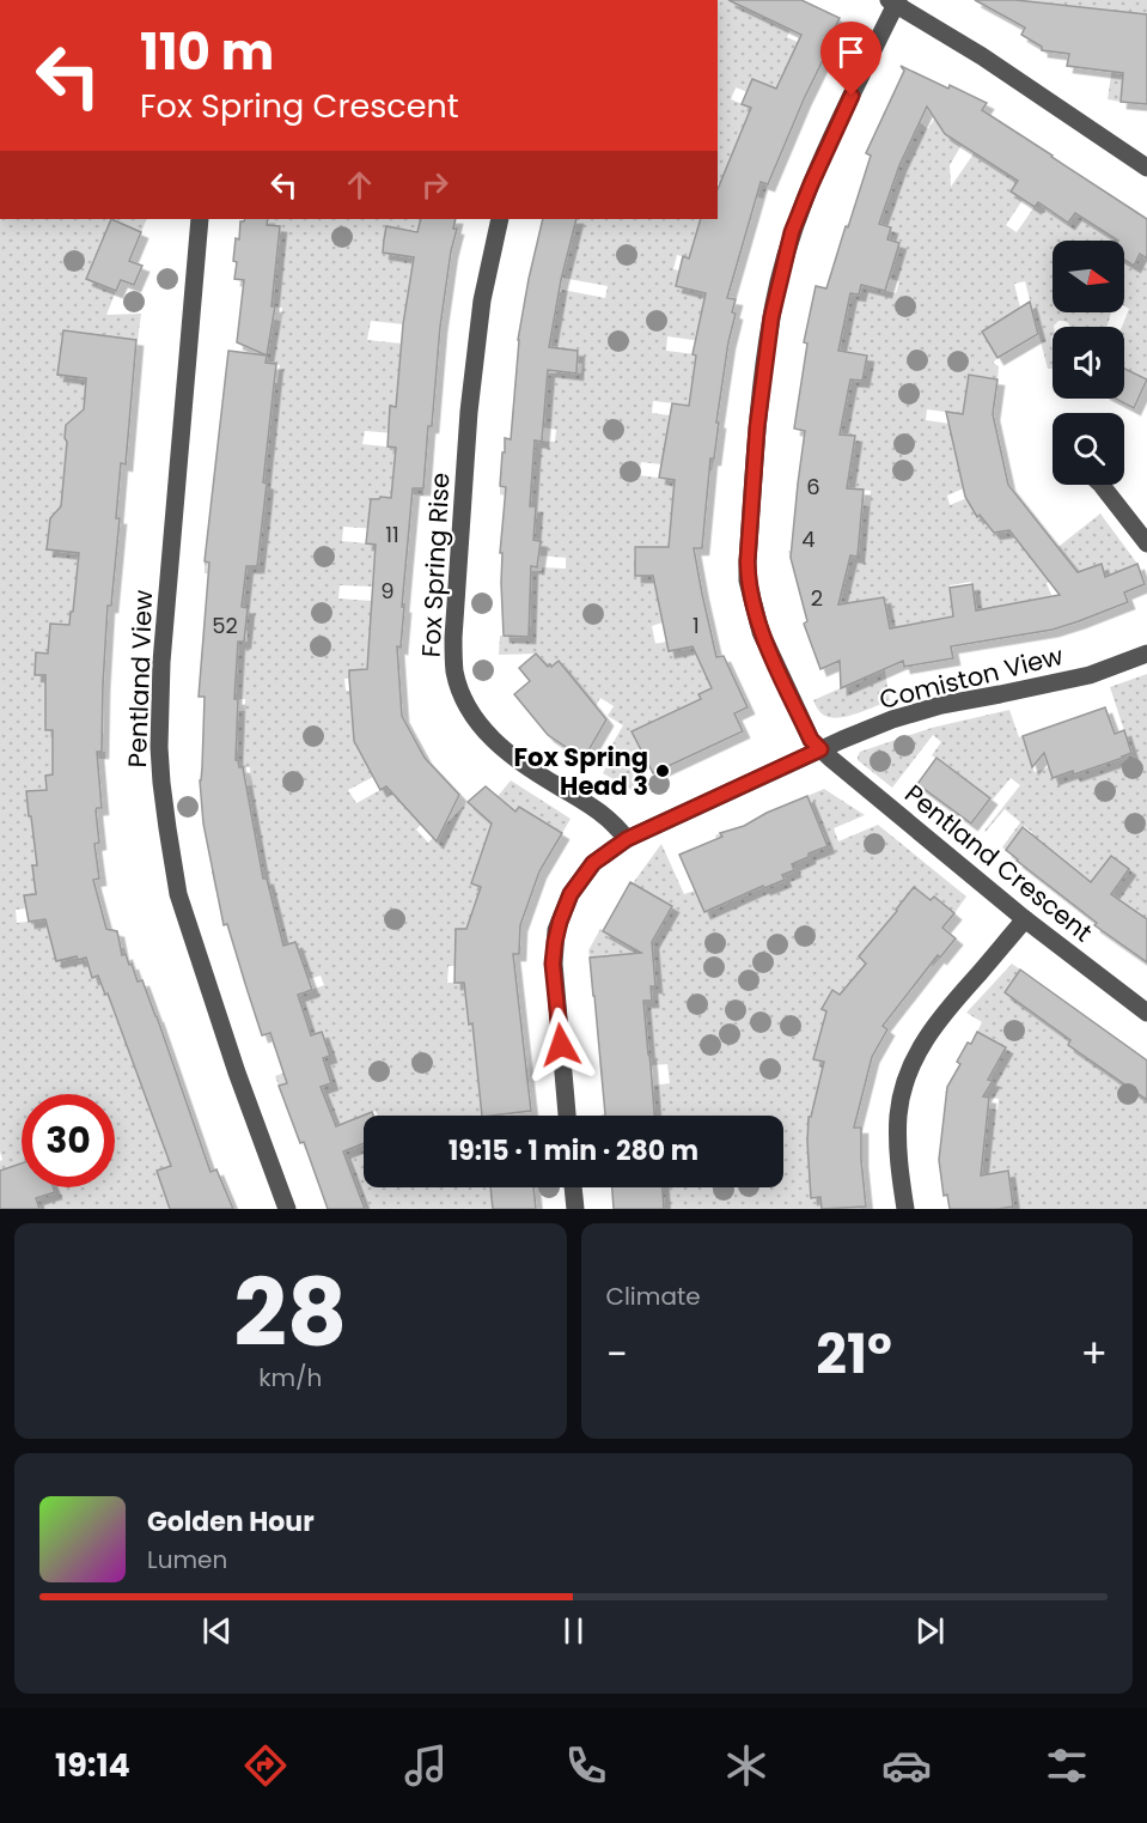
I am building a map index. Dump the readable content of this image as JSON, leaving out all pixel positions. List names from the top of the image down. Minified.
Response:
{"streets":{"street":["Fox Spring Rise","Comiston View","Pentland View","Pentland Crescent"]},"crossings":[["Fox Spring Rise","Comiston View"],["Comiston View","Pentland Crescent"]],"places":["Fox Spring Head 3"],"house_numbers":["6","11","4","9","2","52","1"],"north":"right","page":{"turn":["110 m","Fox Spring Crescent"],"limit":"30","trip":"19:15 · 1 min · 280 m","tile":[["28","km/h"],"Climate"],"heat":["−","21°","+"],"song":["Golden Hour","Lumen"],"tabs":"19:14"}}
